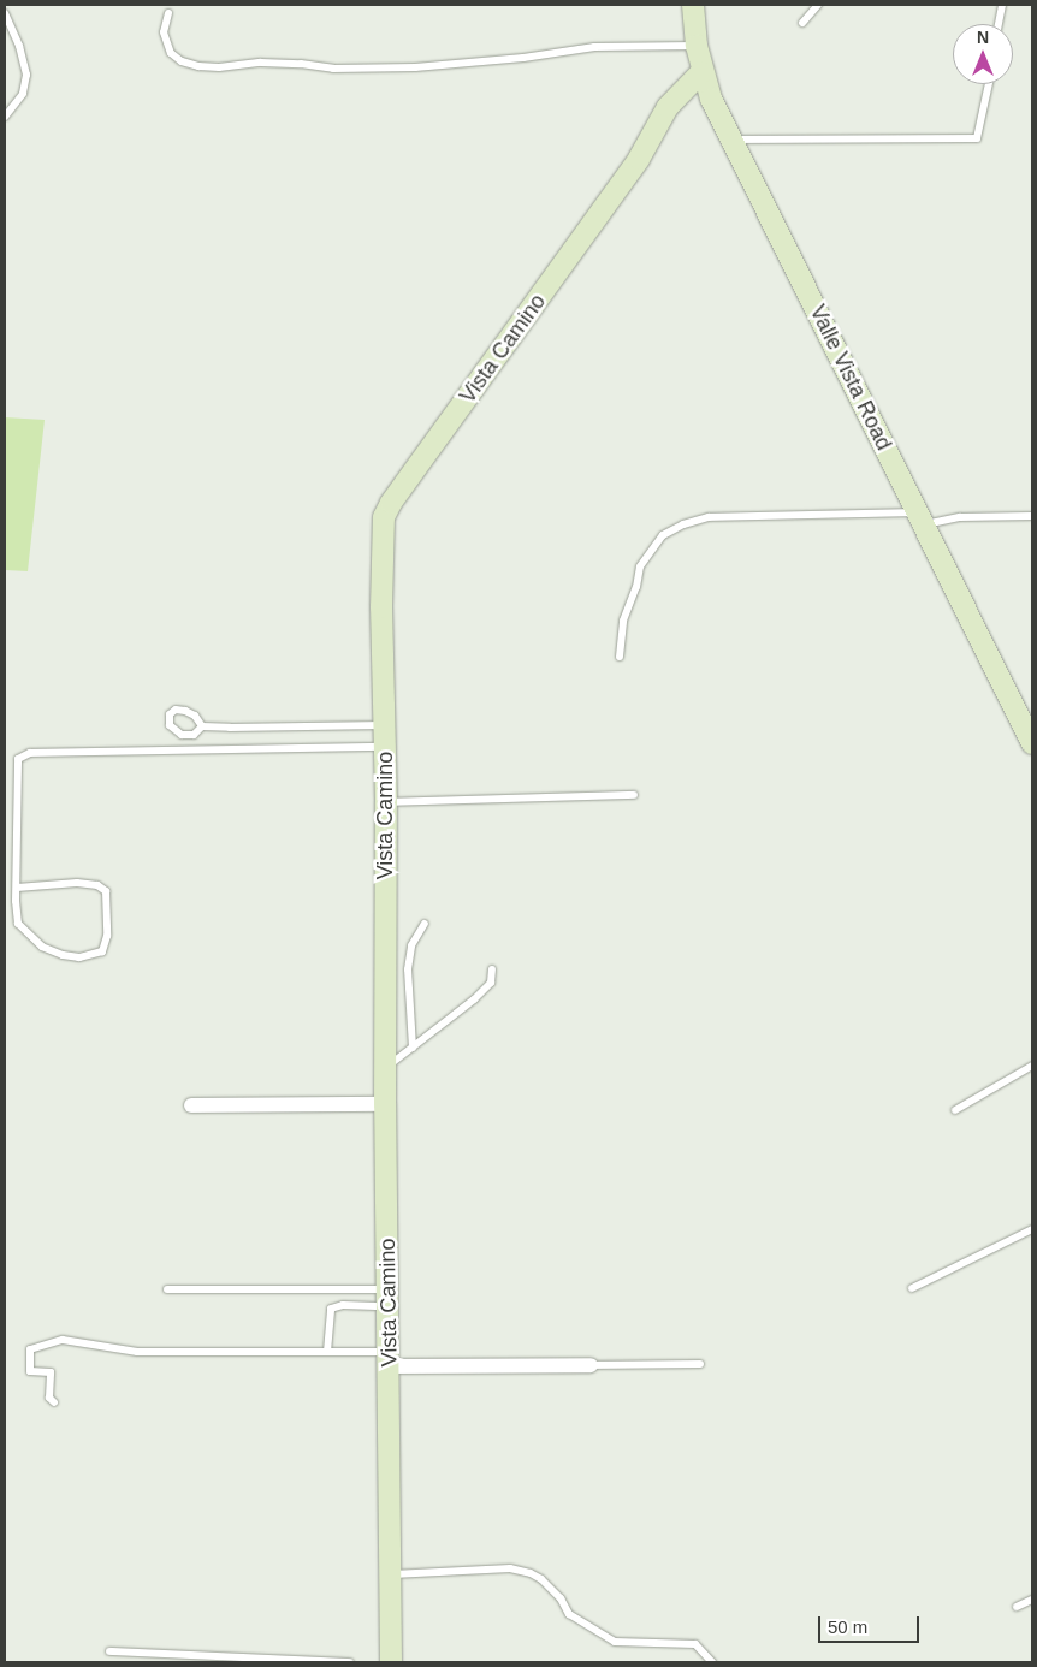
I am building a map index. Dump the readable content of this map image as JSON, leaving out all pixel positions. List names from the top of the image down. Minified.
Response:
{"streets":{"street":["Vista Camino","Valle Vista Road"]},"crossings":[["Vista Camino","Valle Vista Road"]],"scale_bar":"50 m","north":"top"}
